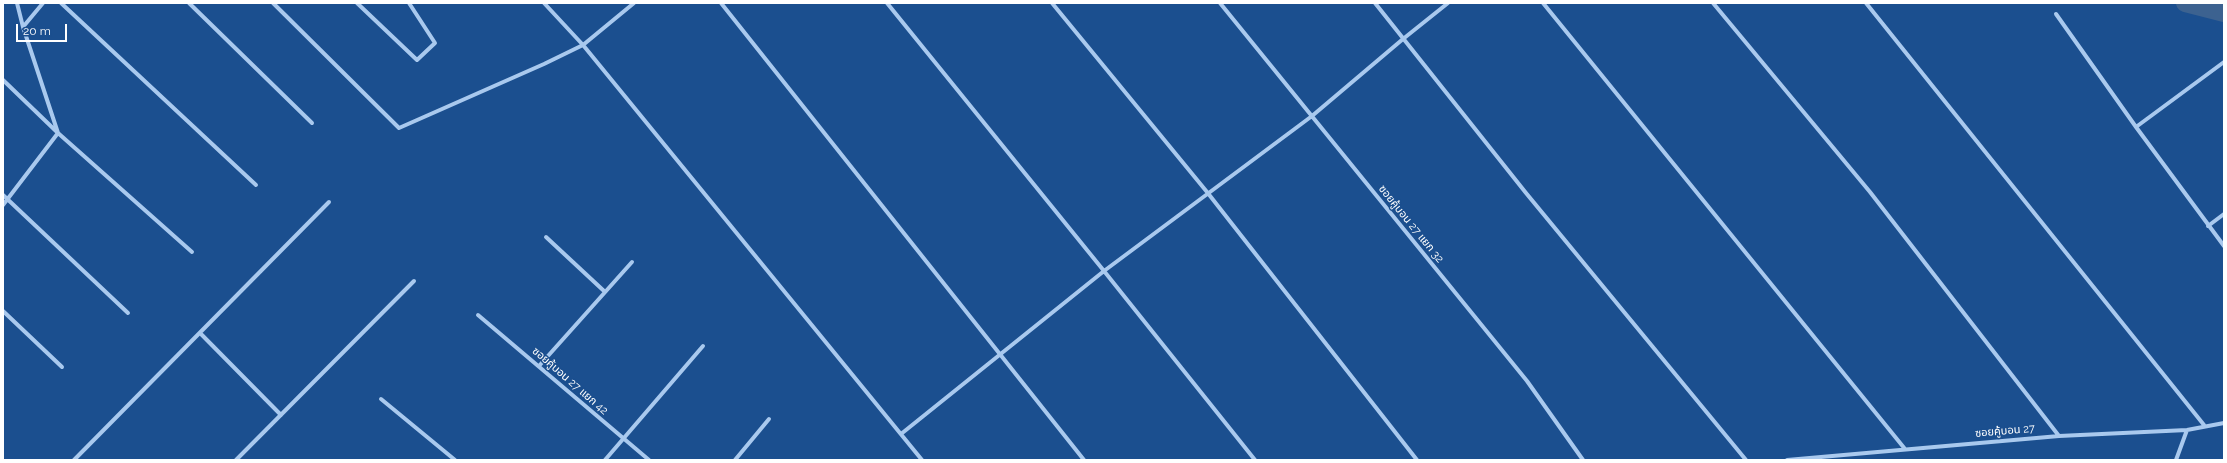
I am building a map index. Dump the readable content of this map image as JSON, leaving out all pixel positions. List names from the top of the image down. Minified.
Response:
{"streets":{"street":["ซอยคู้บอน 27 แยก 32","ซอยคู้บอน 27 แยก 42","ซอยคู้บอน 27"]},"scale_bar":"20 m"}
